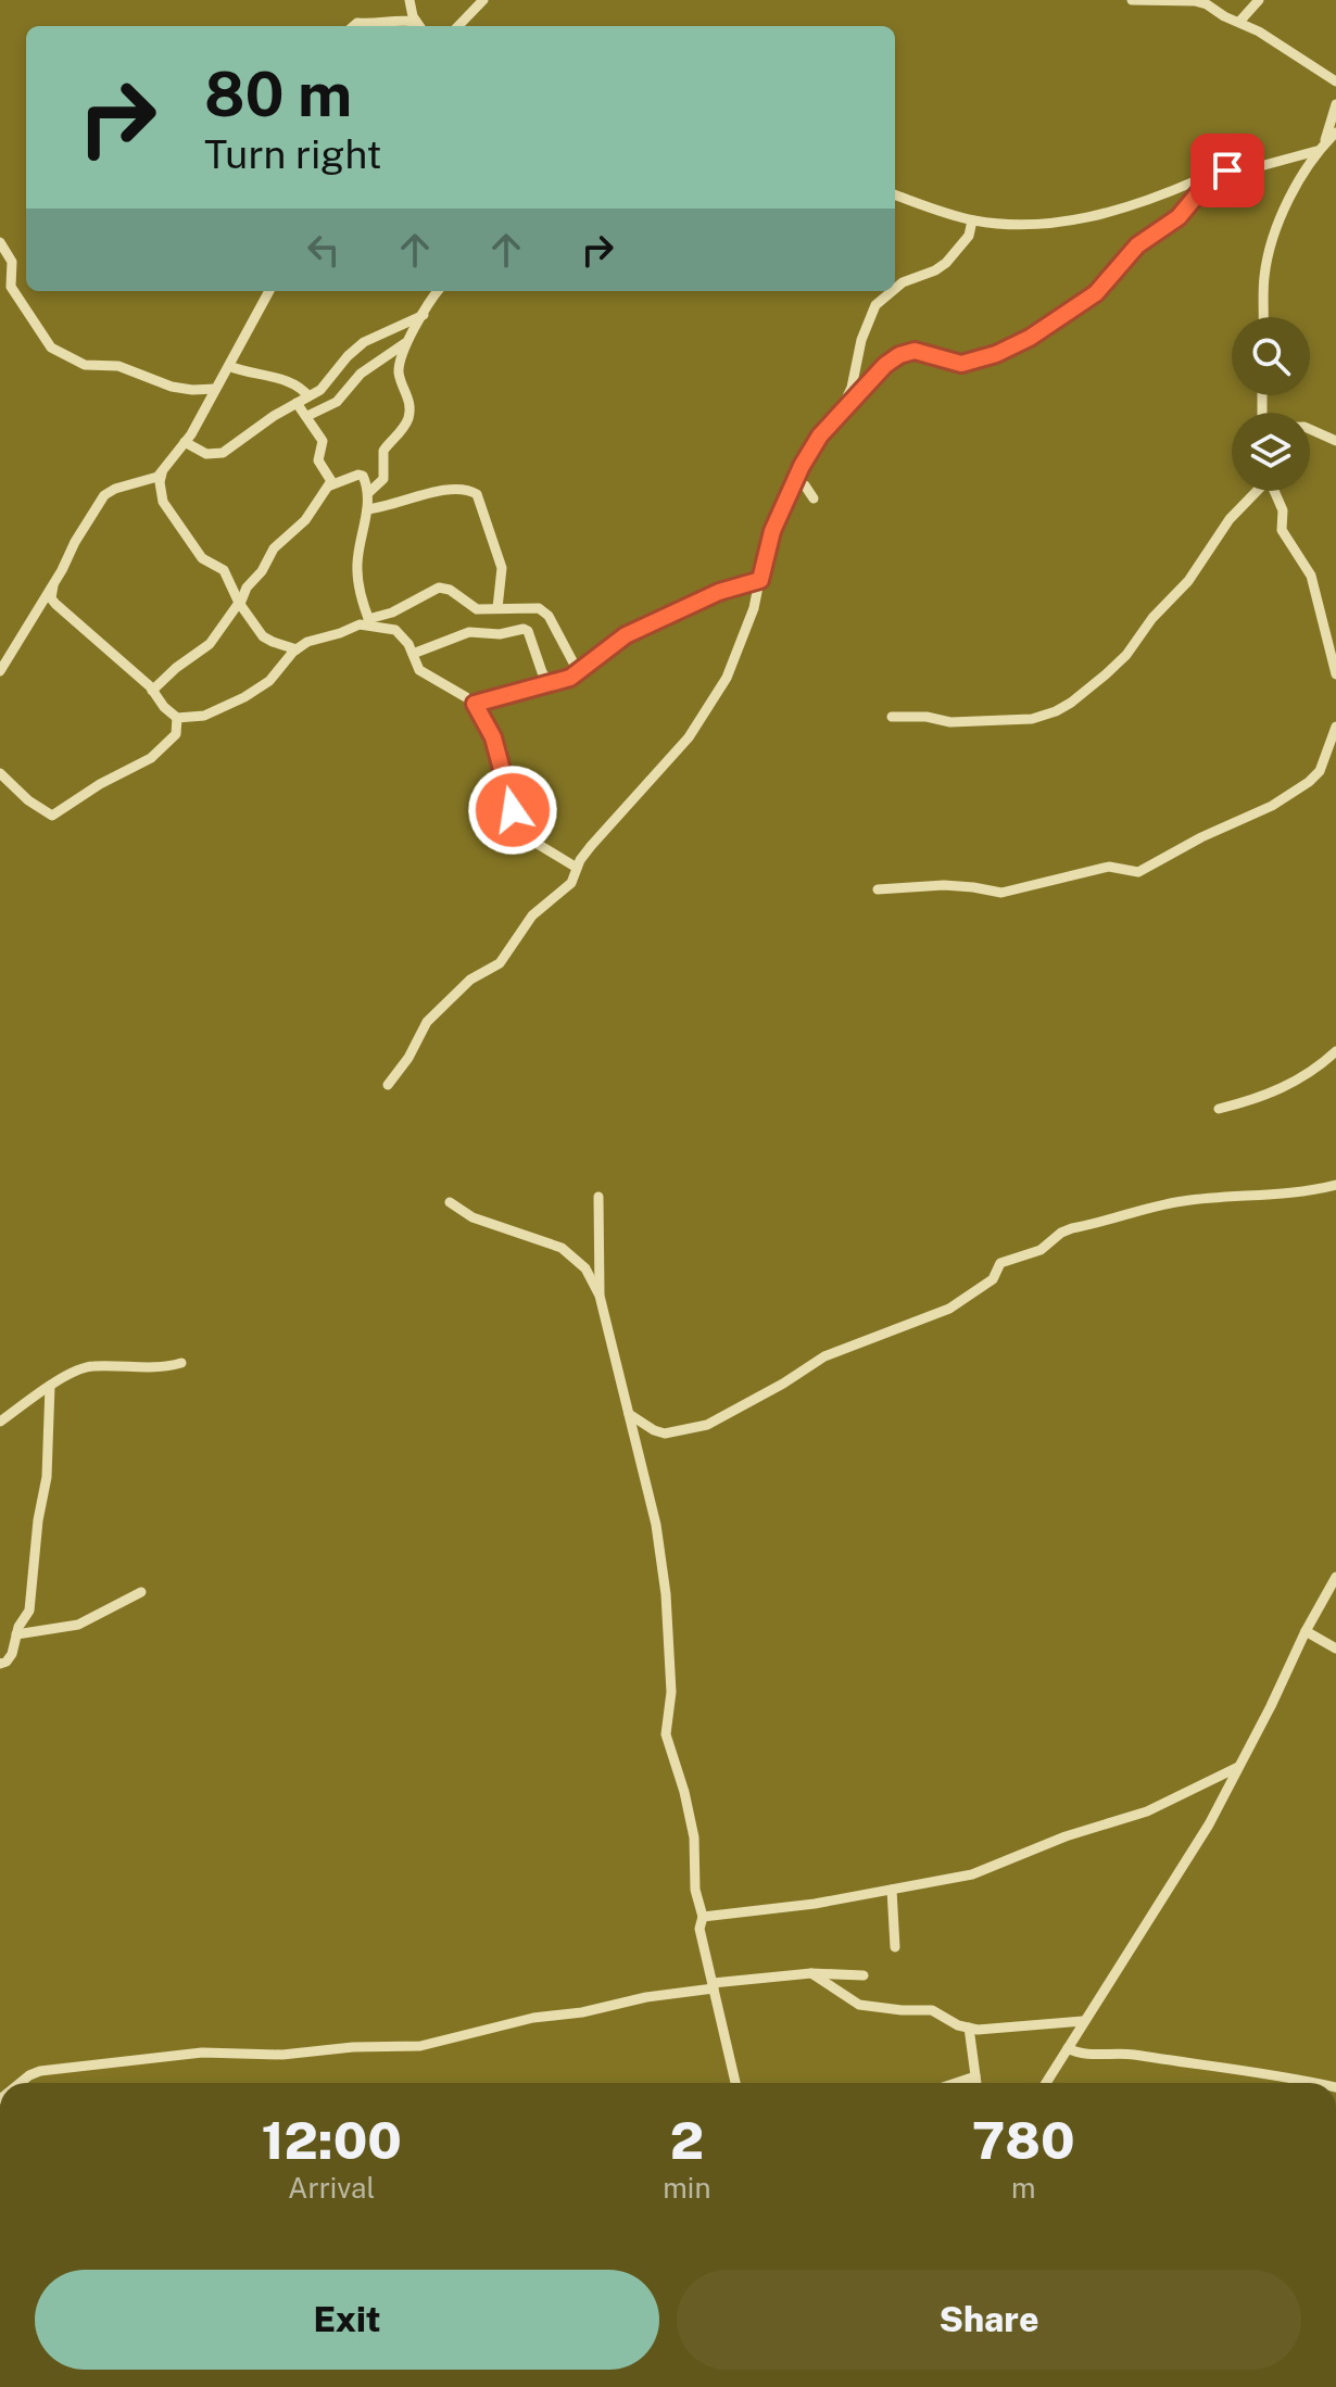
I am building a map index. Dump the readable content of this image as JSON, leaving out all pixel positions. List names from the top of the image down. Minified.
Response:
{"page":{"turn":["80 m","Turn right"],"eta":["12:00","Arrival","2","min","780","m"],"buttons":["Exit","Share"]}}
